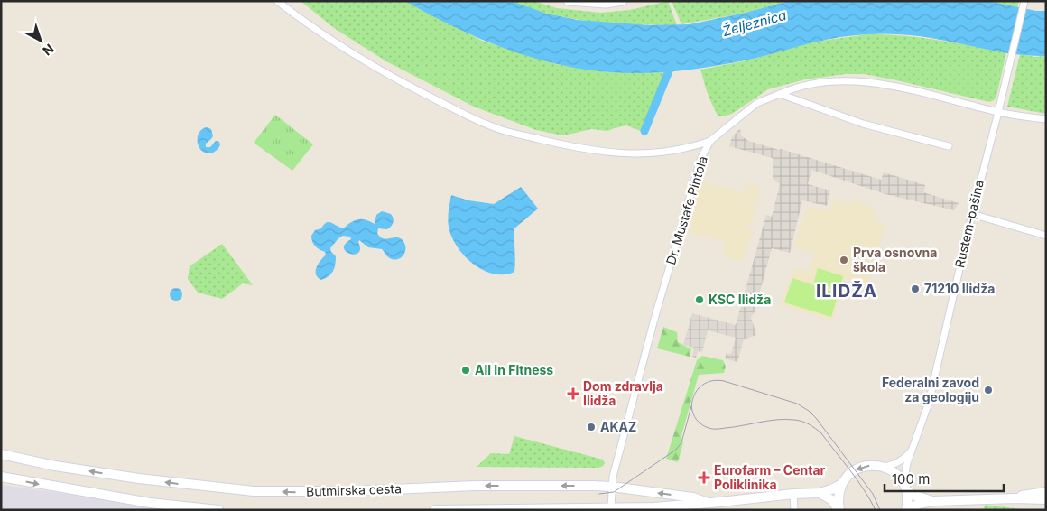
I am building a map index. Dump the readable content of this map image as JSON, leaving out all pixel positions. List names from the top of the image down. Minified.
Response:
{"streets":{"main road":["Butmirska cesta"],"street":["Dr. Mustafe Pintola","Rustem-pašina"]},"crossings":[["Dr. Mustafe Pintola","Rustem-pašina"],["Dr. Mustafe Pintola","Butmirska cesta"]],"districts":["ILIDŽA"],"water":["Željeznica"],"places":{"other":["Prva osnovna škola","71210 Ilidža","KSC Ilidža","All In Fitness","Federalni zavod za geologiju","AKAZ"],"health":["Dom zdravlja Ilidža","Eurofarm – Centar Poliklinika"]},"scale_bar":"100 m","north":"bottom right"}
